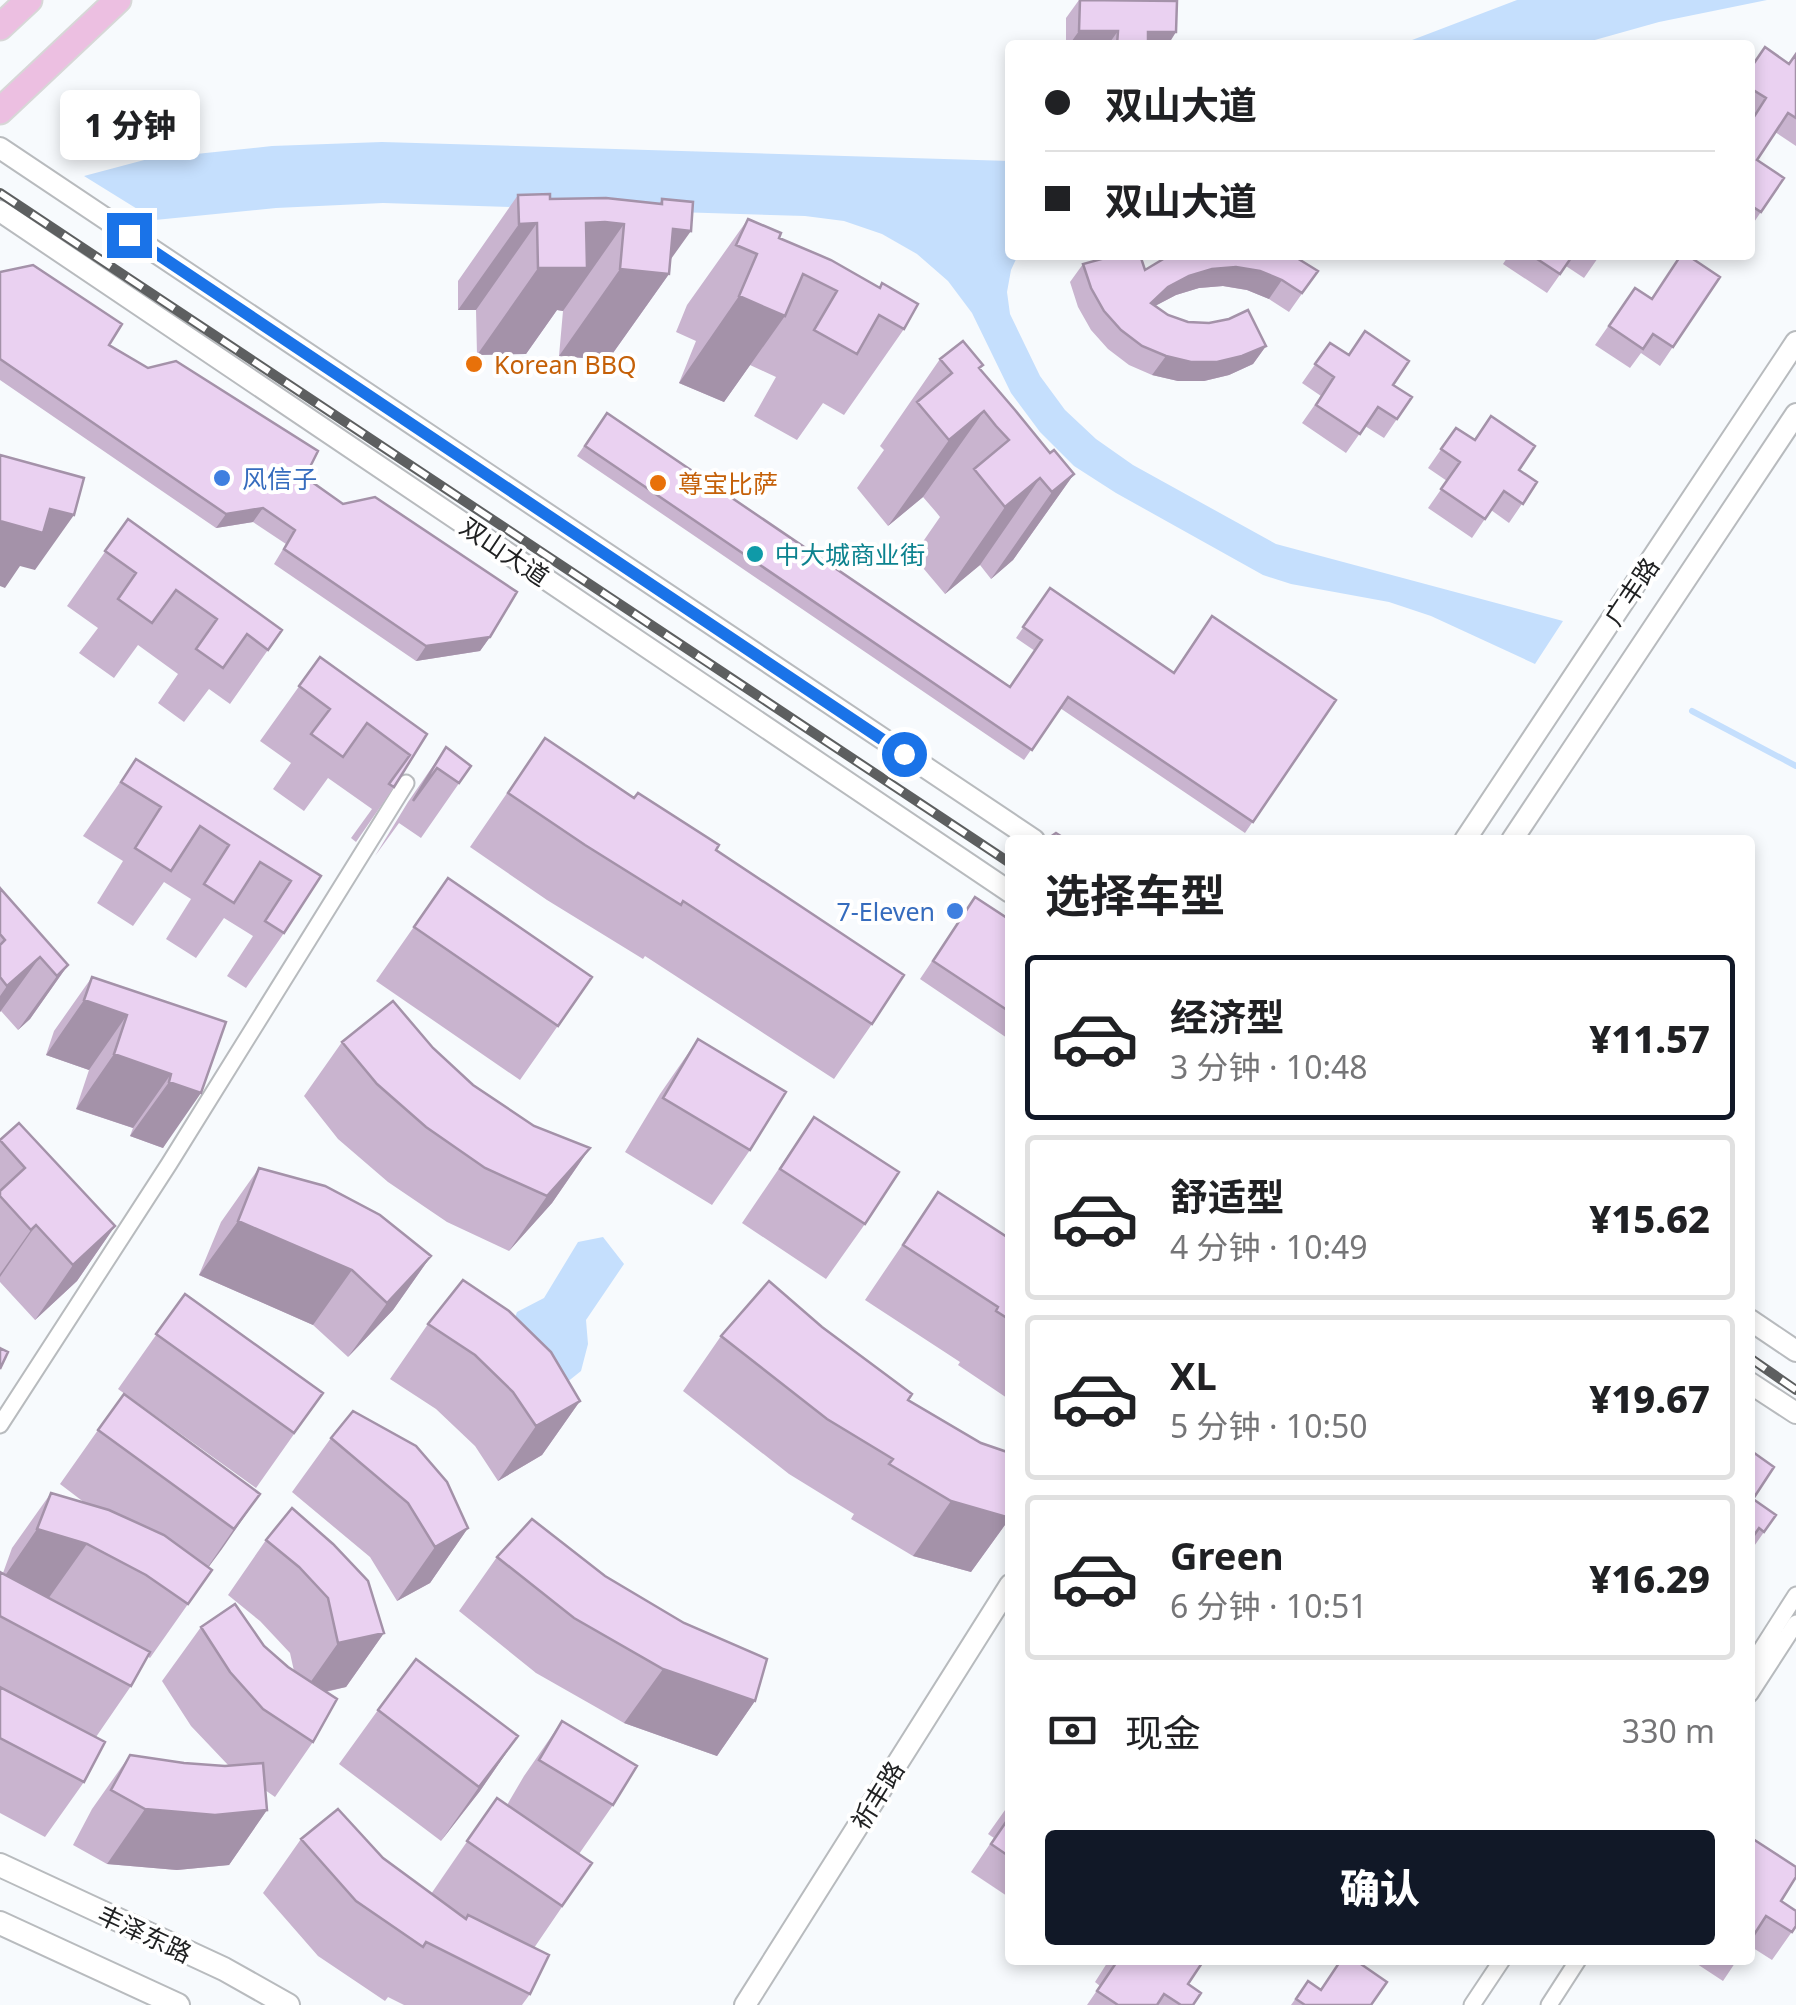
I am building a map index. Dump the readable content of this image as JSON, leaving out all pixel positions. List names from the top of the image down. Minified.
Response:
{"streets":{"main road":["丰泽东路"],"street":["双山大道","广丰路","祈丰路"]},"places":["Korean BBQ","风信子","尊宝比萨","中大城商业街","7-Eleven"],"page":{"banner":["双山大道","双山大道"],"bubble":"1 分钟","heading":"选择车型","list":[{"name":"经济型","note":"3 分钟 · 10:48","value":"¥11.57"},{"name":"舒适型","note":"4 分钟 · 10:49","value":"¥15.62"},{"name":"XL","note":"5 分钟 · 10:50","value":"¥19.67"},{"name":"Green","note":"6 分钟 · 10:51","value":"¥16.29"}],"pay":["现金","330 m"],"buttons":"确认"}}
